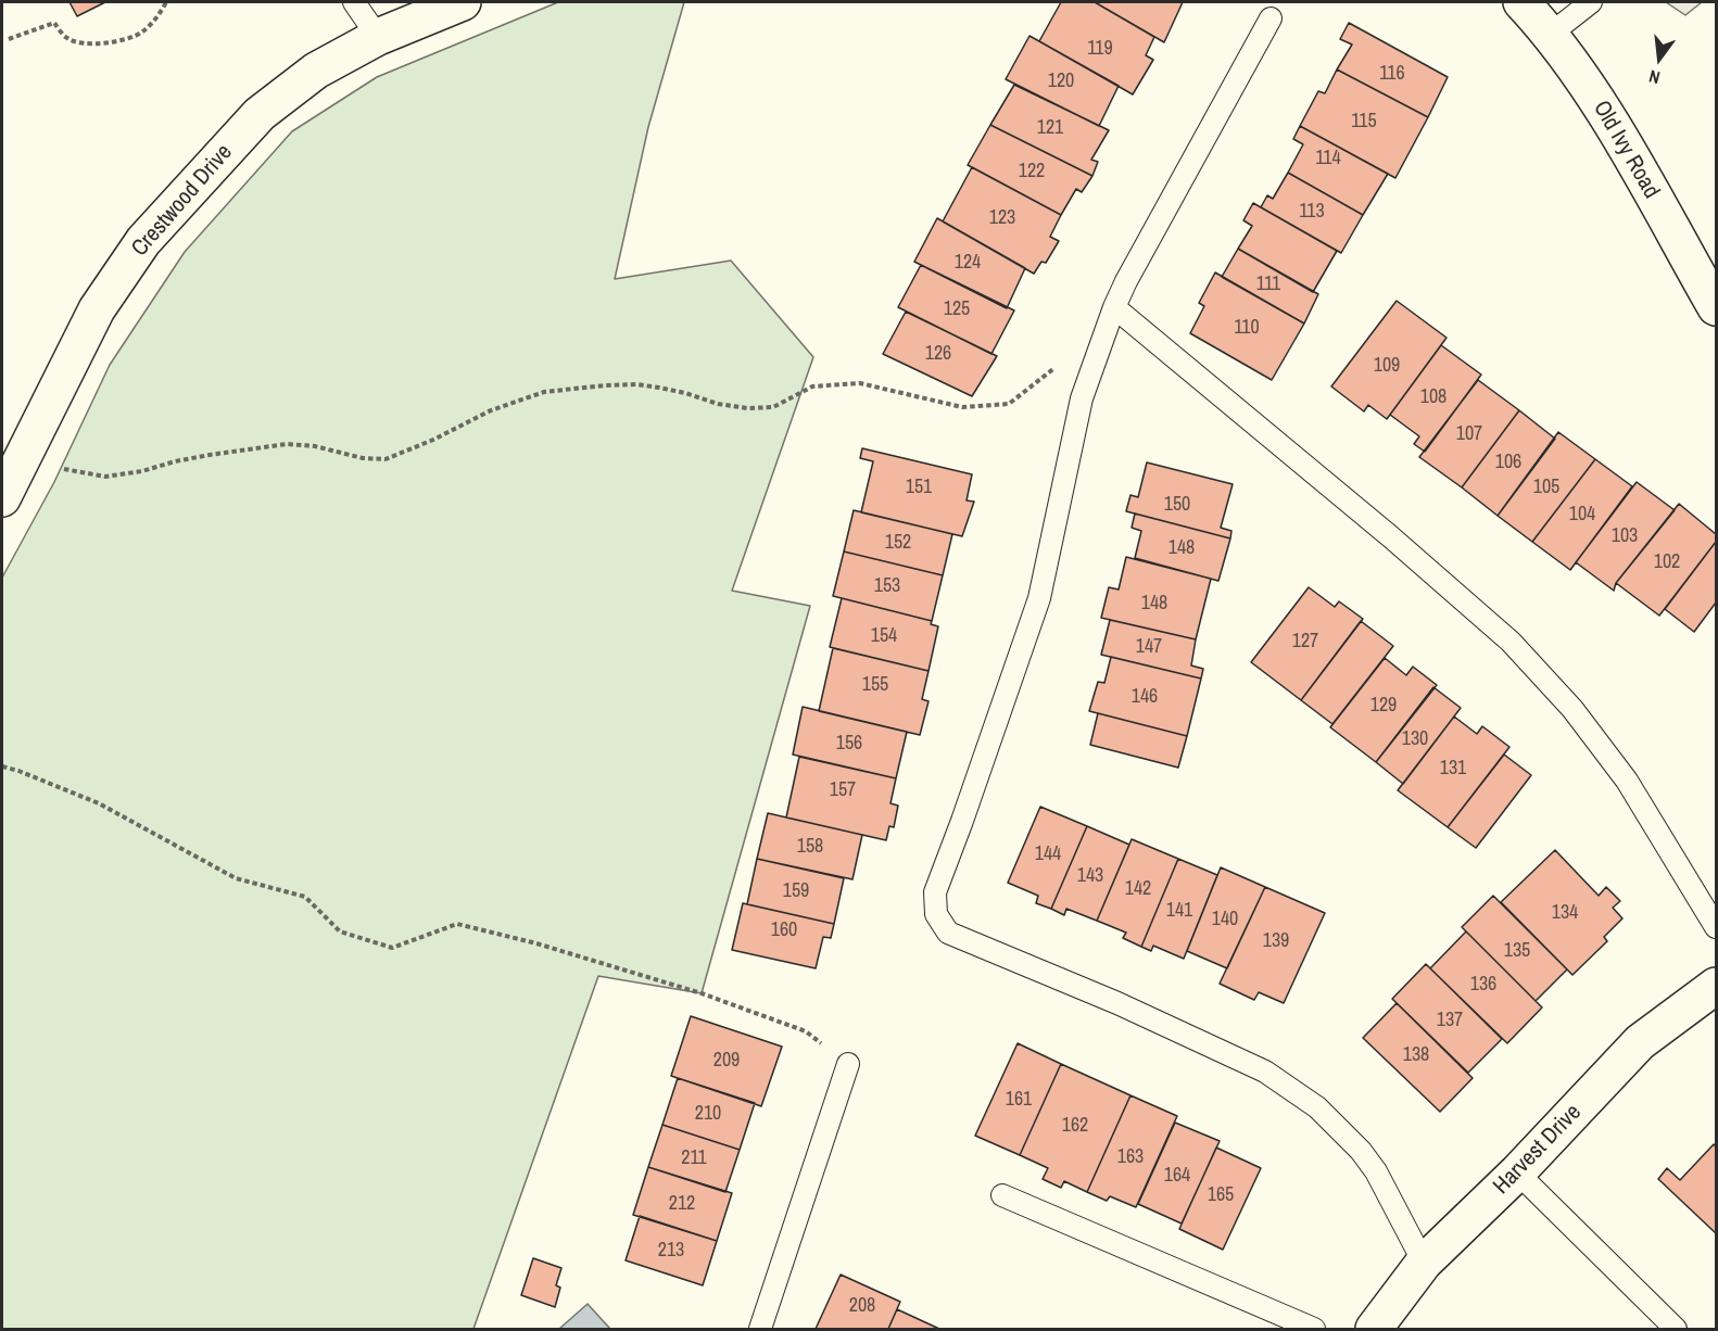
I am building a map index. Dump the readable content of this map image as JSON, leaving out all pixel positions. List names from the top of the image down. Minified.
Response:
{"streets":{"street":["Old Ivy Road","Crestwood Drive","Harvest Drive"]},"house_numbers":["119","116","120","115","121","114","122","113","123","124","111","125","110","126","109","108","107","106","151","105","150","104","103","152","148","102","153","148","154","127","147","155","146","129","130","156","131","157","158","144","143","142","159","141","134","140","160","139","135","136","137","138","209","161","210","162","163","211","164","165","212","213","208"],"north":"bottom"}
